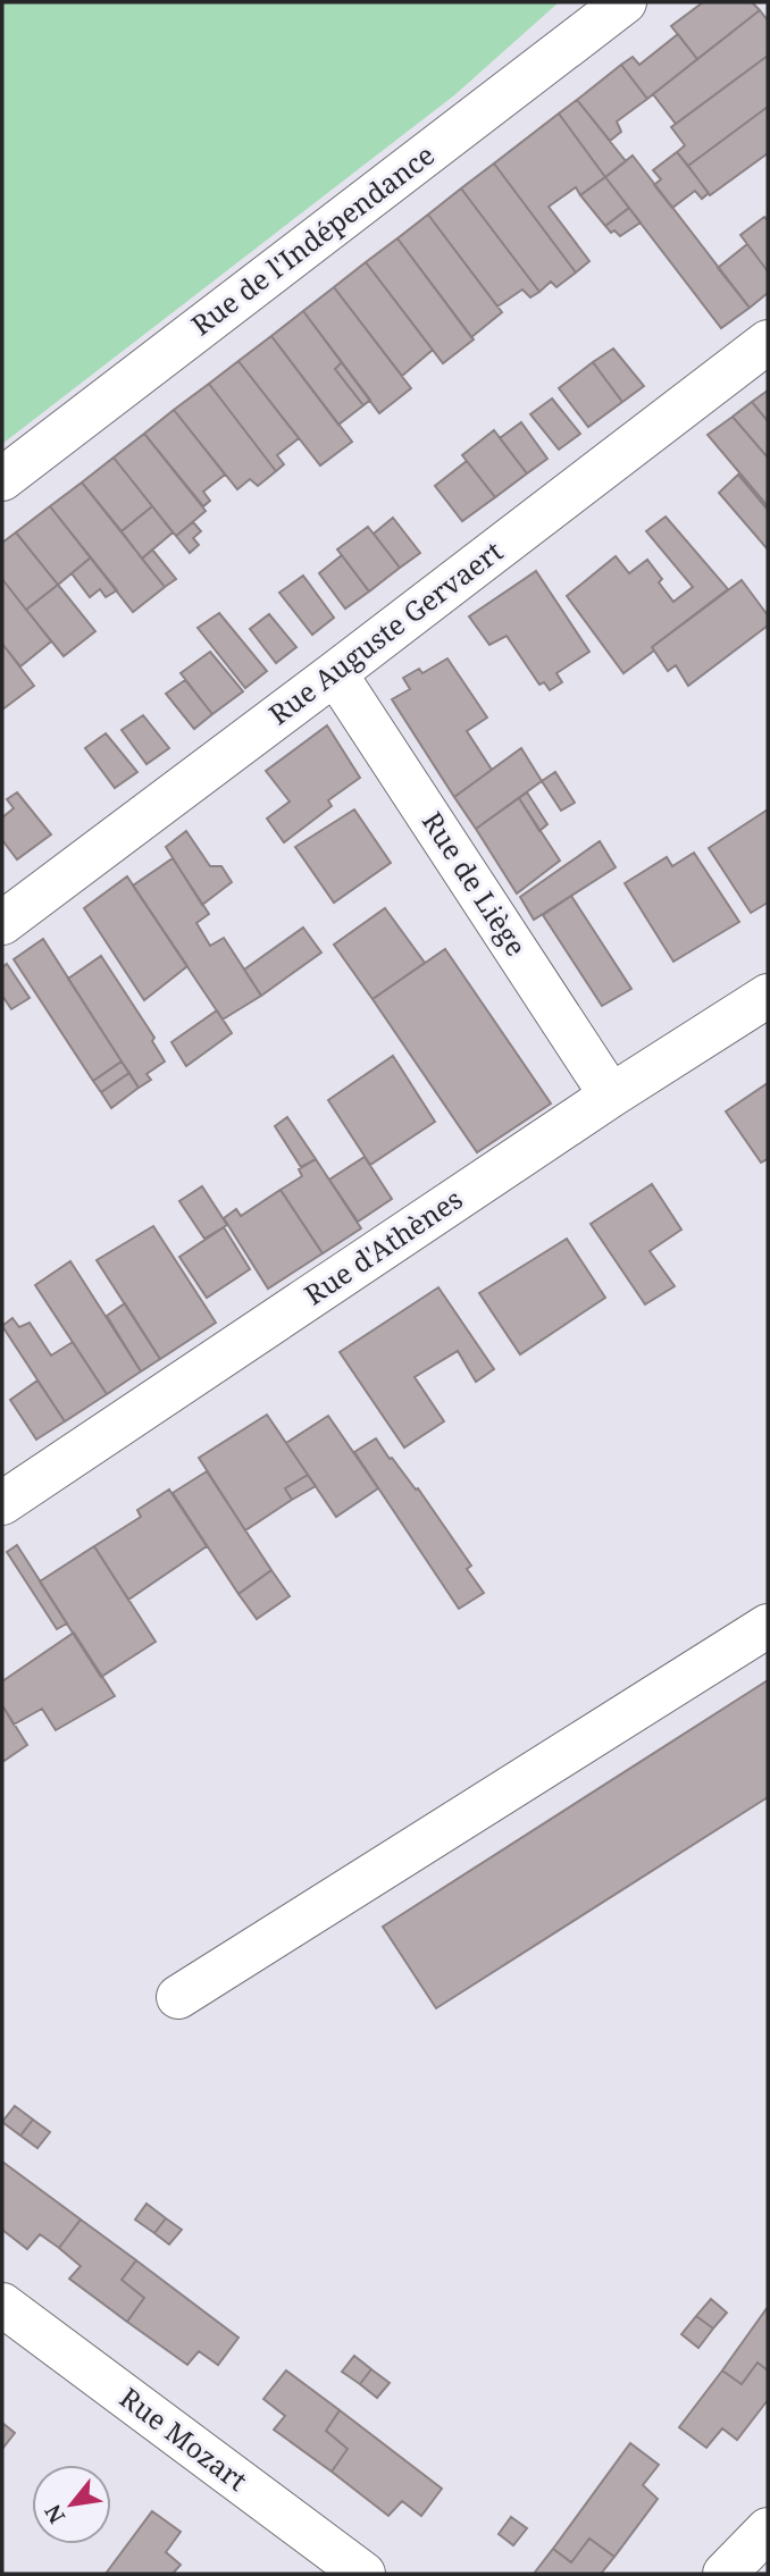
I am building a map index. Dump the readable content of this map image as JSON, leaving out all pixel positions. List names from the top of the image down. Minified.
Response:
{"streets":{"street":["Rue de l'Indépendance","Rue Auguste Gervaert","Rue de Liège","Rue d'Athènes","Rue Mozart"]},"crossings":[["Rue Auguste Gervaert","Rue de Liège"],["Rue de Liège","Rue d'Athènes"]],"north":"bottom left"}
